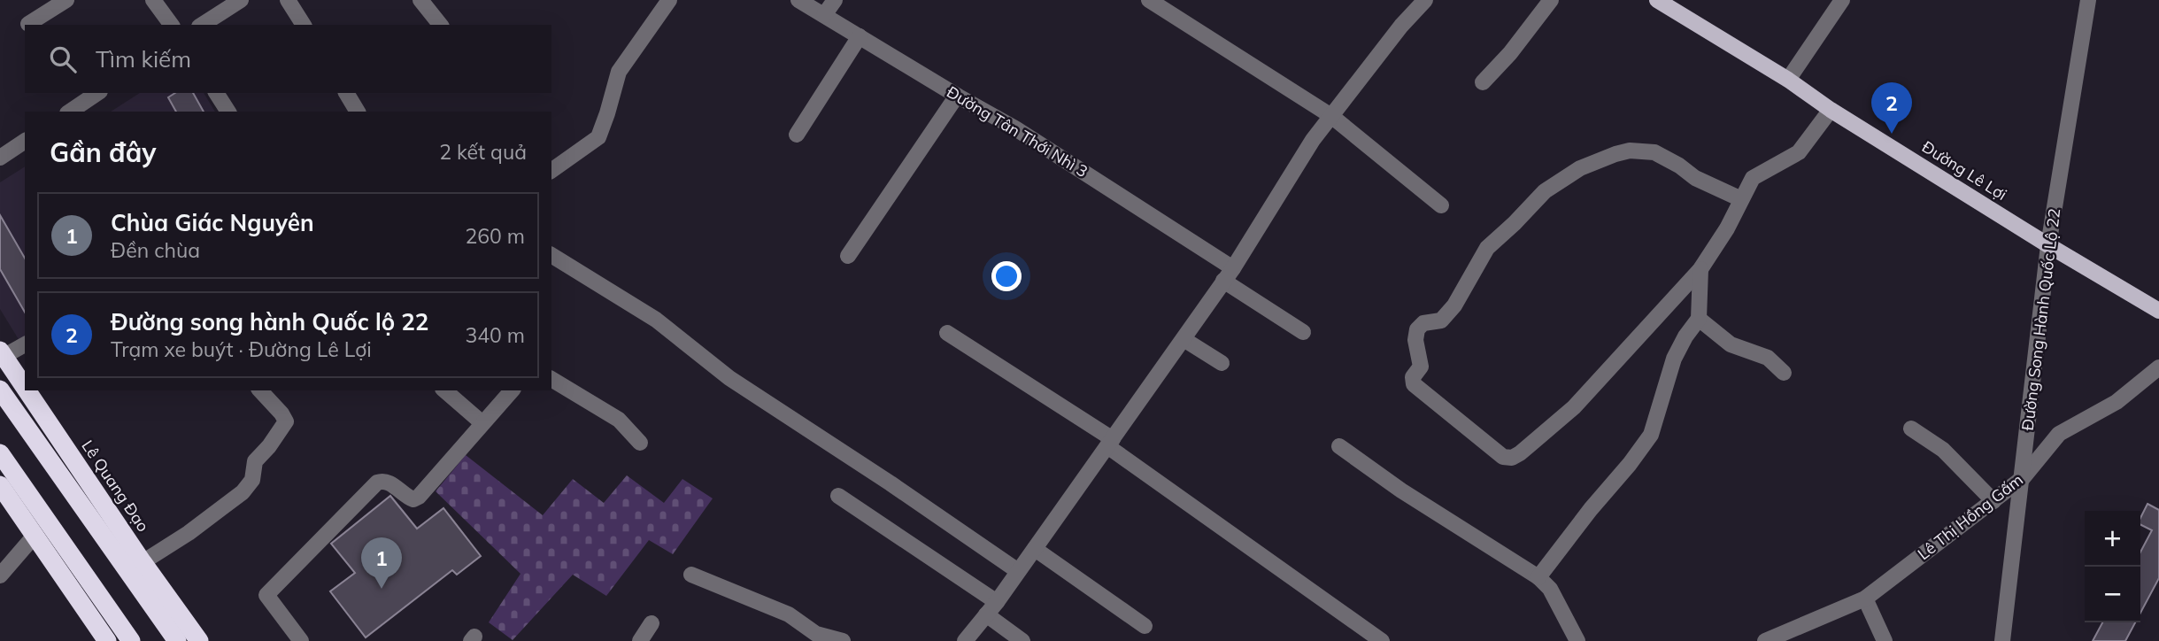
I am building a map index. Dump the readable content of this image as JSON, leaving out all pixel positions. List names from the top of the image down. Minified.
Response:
{"streets":{"highway":["Lê Quang Đạo"],"main road":["Đường Lê Lợi"],"street":["Đường Tân Thới Nhì 3","Đường Song Hành Quốc Lộ 22","Lê Thị Hồng Gấm"]},"crossings":[["Đường Lê Lợi","Đường Song Hành Quốc Lộ 22"],["Đường Song Hành Quốc Lộ 22","Lê Thị Hồng Gấm"]],"page":{"search":"Tìm kiếm","pins":["2","1"],"heading":["Gần đây","2 kết quả"],"list":[{"mark":"1","name":"Chùa Giác Nguyên","note":"Đền chùa","value":"260 m"},{"mark":"2","name":"Đường song hành Quốc lộ 22","note":"Trạm xe buýt · Đường Lê Lợi","value":"340 m"}],"map_buttons":["+","−"]}}
